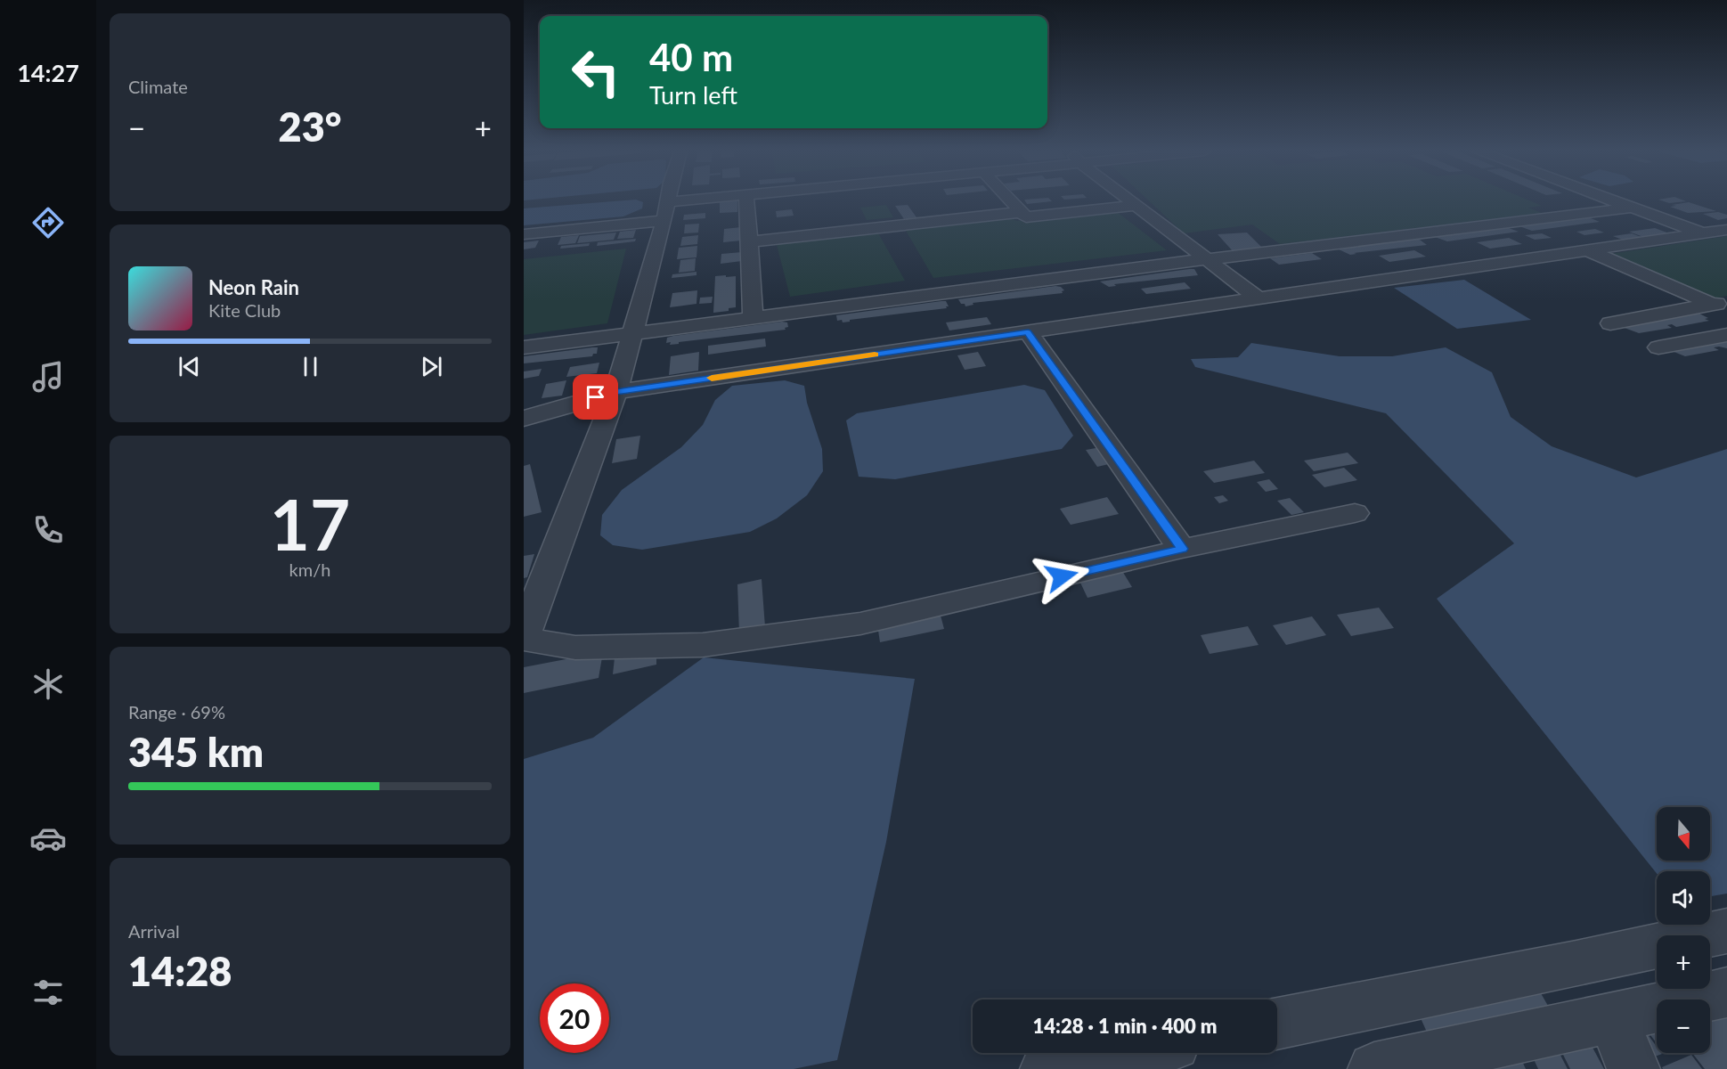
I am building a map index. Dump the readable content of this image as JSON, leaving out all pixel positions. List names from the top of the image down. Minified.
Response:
{"north":"bottom","page":{"tabs":"14:27","tile":["Climate",["17","km/h"],["Range · 69%","345 km"],["Arrival","14:28"]],"turn":["40 m","Turn left"],"heat":["−","23°","+"],"song":["Neon Rain","Kite Club"],"map_buttons":["+","−"],"limit":"20","trip":"14:28 · 1 min · 400 m"}}
